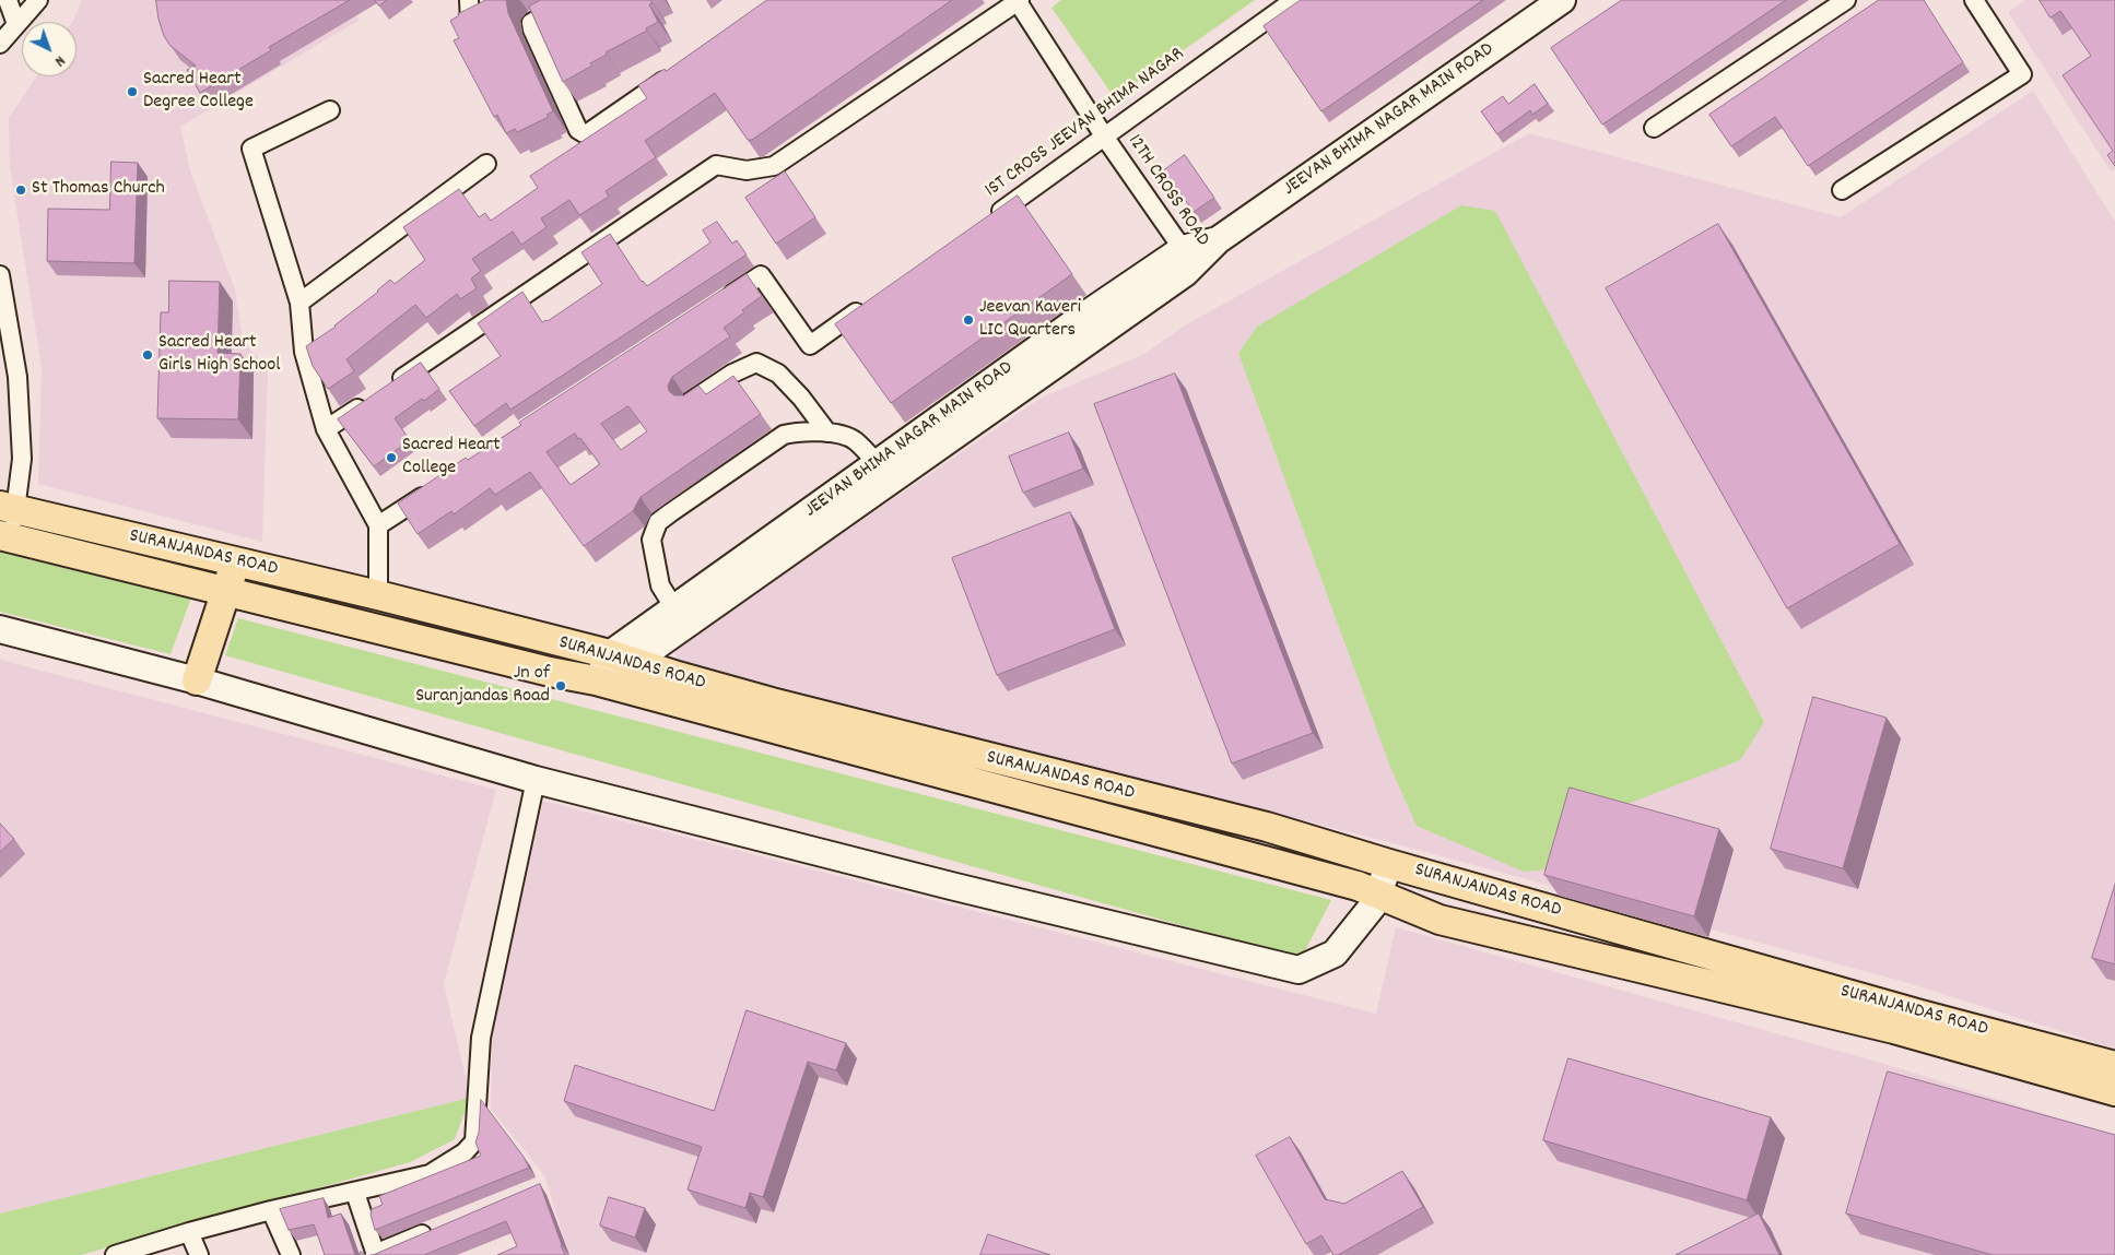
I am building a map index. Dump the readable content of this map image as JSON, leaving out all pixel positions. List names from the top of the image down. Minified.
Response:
{"streets":{"main road":["JEEVAN BHIMA NAGAR MAIN ROAD","SURANJANDAS ROAD"],"street":["1ST CROSS JEEVAN BHIMA NAGAR","12TH CROSS ROAD"]},"crossings":[["JEEVAN BHIMA NAGAR MAIN ROAD","12TH CROSS ROAD"],["JEEVAN BHIMA NAGAR MAIN ROAD","SURANJANDAS ROAD"],["1ST CROSS JEEVAN BHIMA NAGAR","12TH CROSS ROAD"]],"places":["Sacred Heart Degree College","St Thomas Church","Jeevan Kaveri LIC Quarters","Sacred Heart Girls High School","Sacred Heart College","Jn of Suranjandas Road"],"north":"bottom right"}
